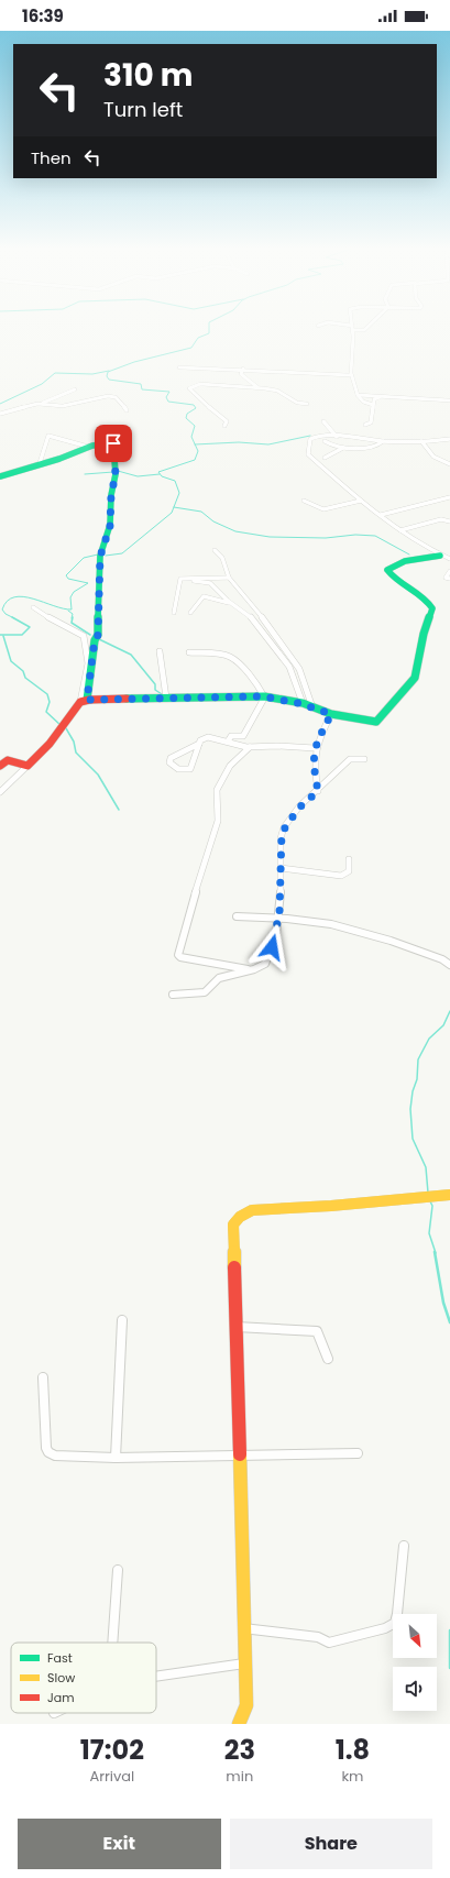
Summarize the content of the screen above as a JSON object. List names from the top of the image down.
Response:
{
  "legend": ["Fast", "Slow", "Jam"],
  "north": "bottom right",
  "page": {
    "status": "16:39",
    "turn": ["310 m", "Turn left"],
    "then": "Then",
    "eta": [
      "17:02",
      "Arrival",
      "23",
      "min",
      "1.8",
      "km"
    ],
    "buttons": ["Exit", "Share"]
  }
}
